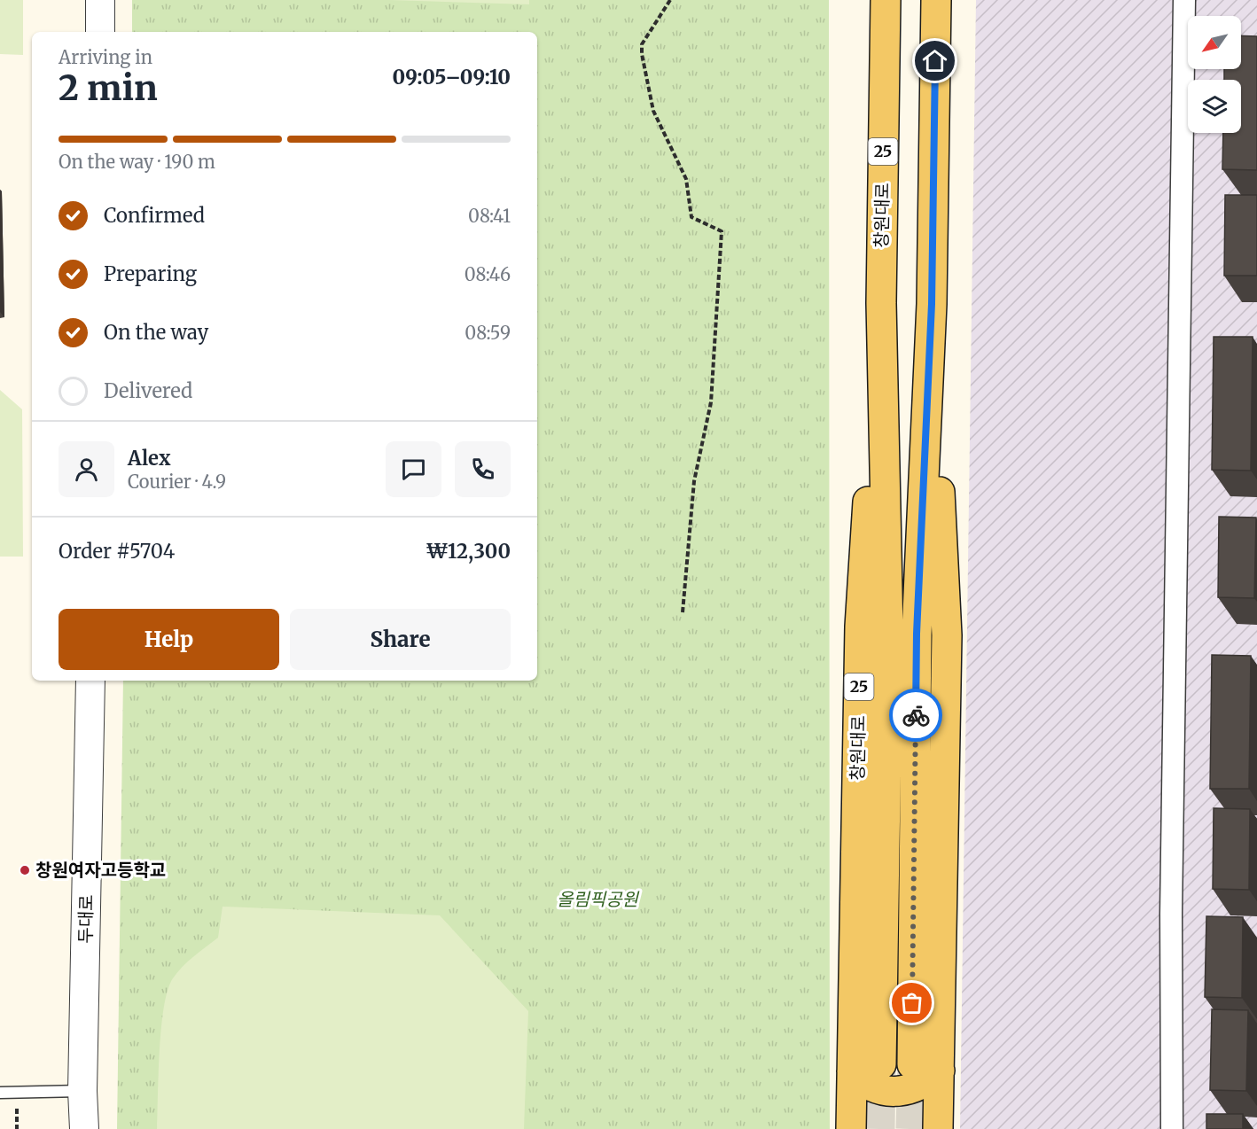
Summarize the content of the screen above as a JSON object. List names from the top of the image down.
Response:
{
  "streets": {
    "main road": ["25", "창원대로"],
    "street": ["두대로"]
  },
  "parks": ["올림픽공원"],
  "places": ["창원여자고등학교"],
  "north": "bottom left",
  "page": {
    "heading": ["2 min", "Arriving in", "09:05–09:10"],
    "panel": [
      "Alex",
      "Courier · 4.9",
      "Order #5704",
      "₩12,300"
    ],
    "bar": "On the way · 190 m",
    "list": [
      ["Confirmed", "08:41"],
      ["Preparing", "08:46"],
      ["On the way", "08:59"],
      "Delivered"
    ],
    "buttons": ["Help", "Share"]
  }
}
